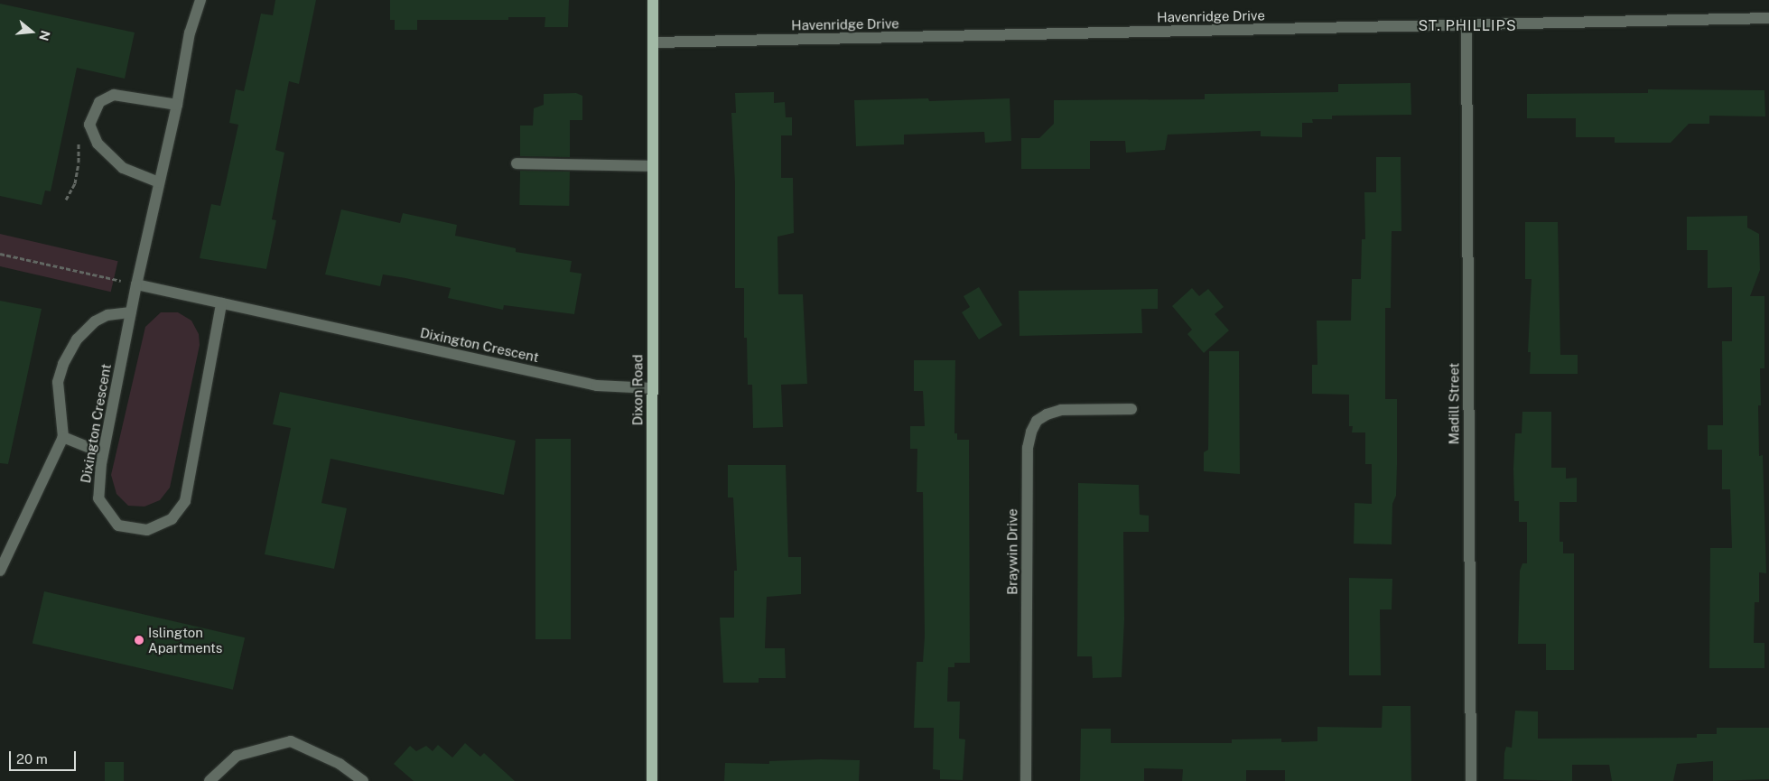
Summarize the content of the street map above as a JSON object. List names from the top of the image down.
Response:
{
  "streets": {
    "main road": ["Dixon Road"],
    "street": [
      "Havenridge Drive",
      "Dixington Crescent",
      "Madill Street",
      "Braywin Drive"
    ]
  },
  "crossings": [
    ["Havenridge Drive", "Dixon Road"],
    ["Havenridge Drive", "Madill Street"],
    ["Dixington Crescent", "Dixon Road"]
  ],
  "districts": ["ST. PHILLIPS"],
  "places": ["Islington Apartments"],
  "scale_bar": "20 m",
  "north": "right"
}
